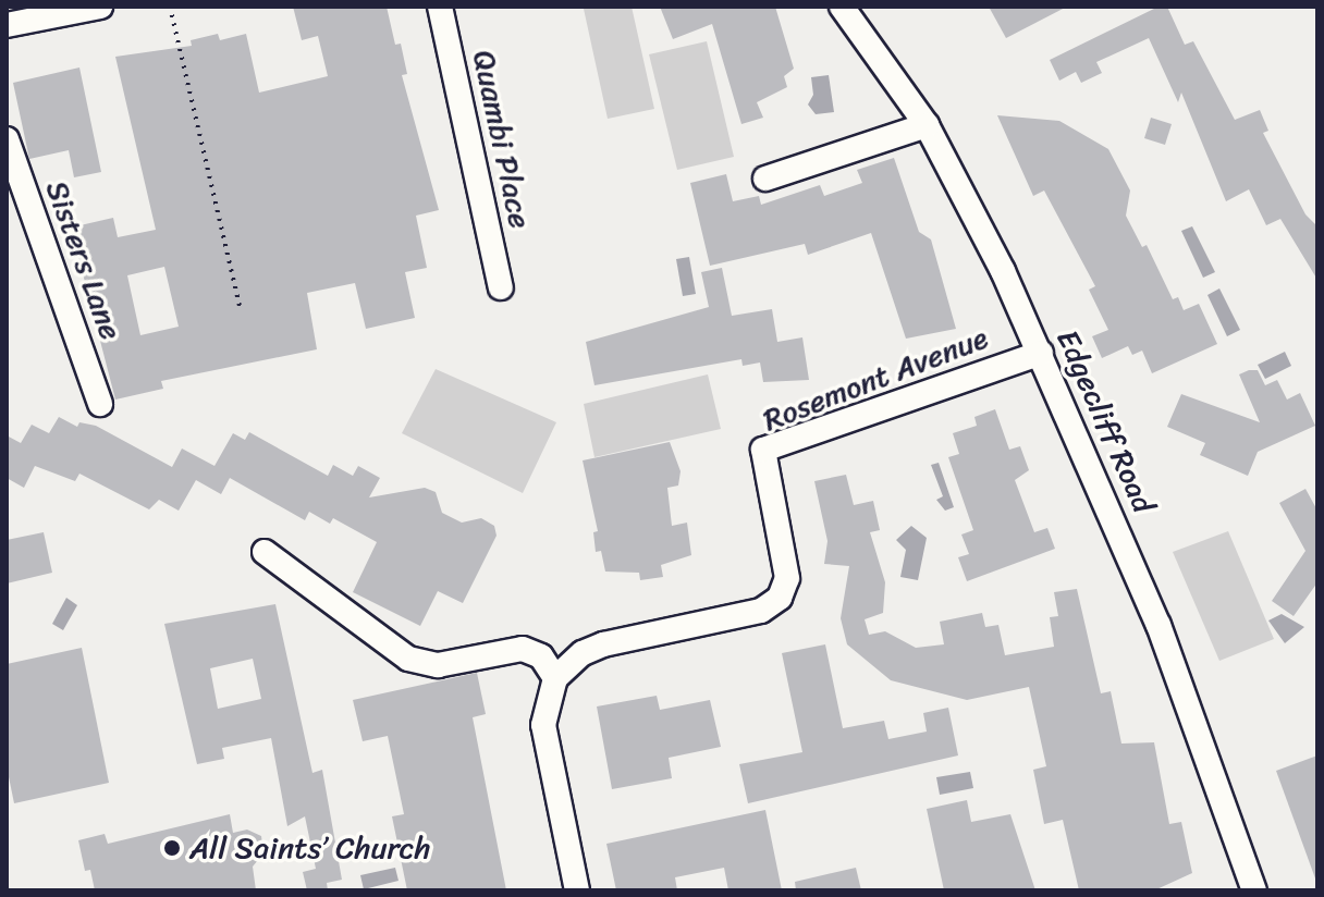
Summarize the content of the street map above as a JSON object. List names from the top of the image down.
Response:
{
  "streets": {
    "street": [
      "Quambi Place",
      "Sisters Lane",
      "Rosemont Avenue",
      "Edgecliff Road"
    ]
  },
  "crossings": [
    ["Rosemont Avenue", "Edgecliff Road"]
  ],
  "places": ["All Saints’ Church"]
}
